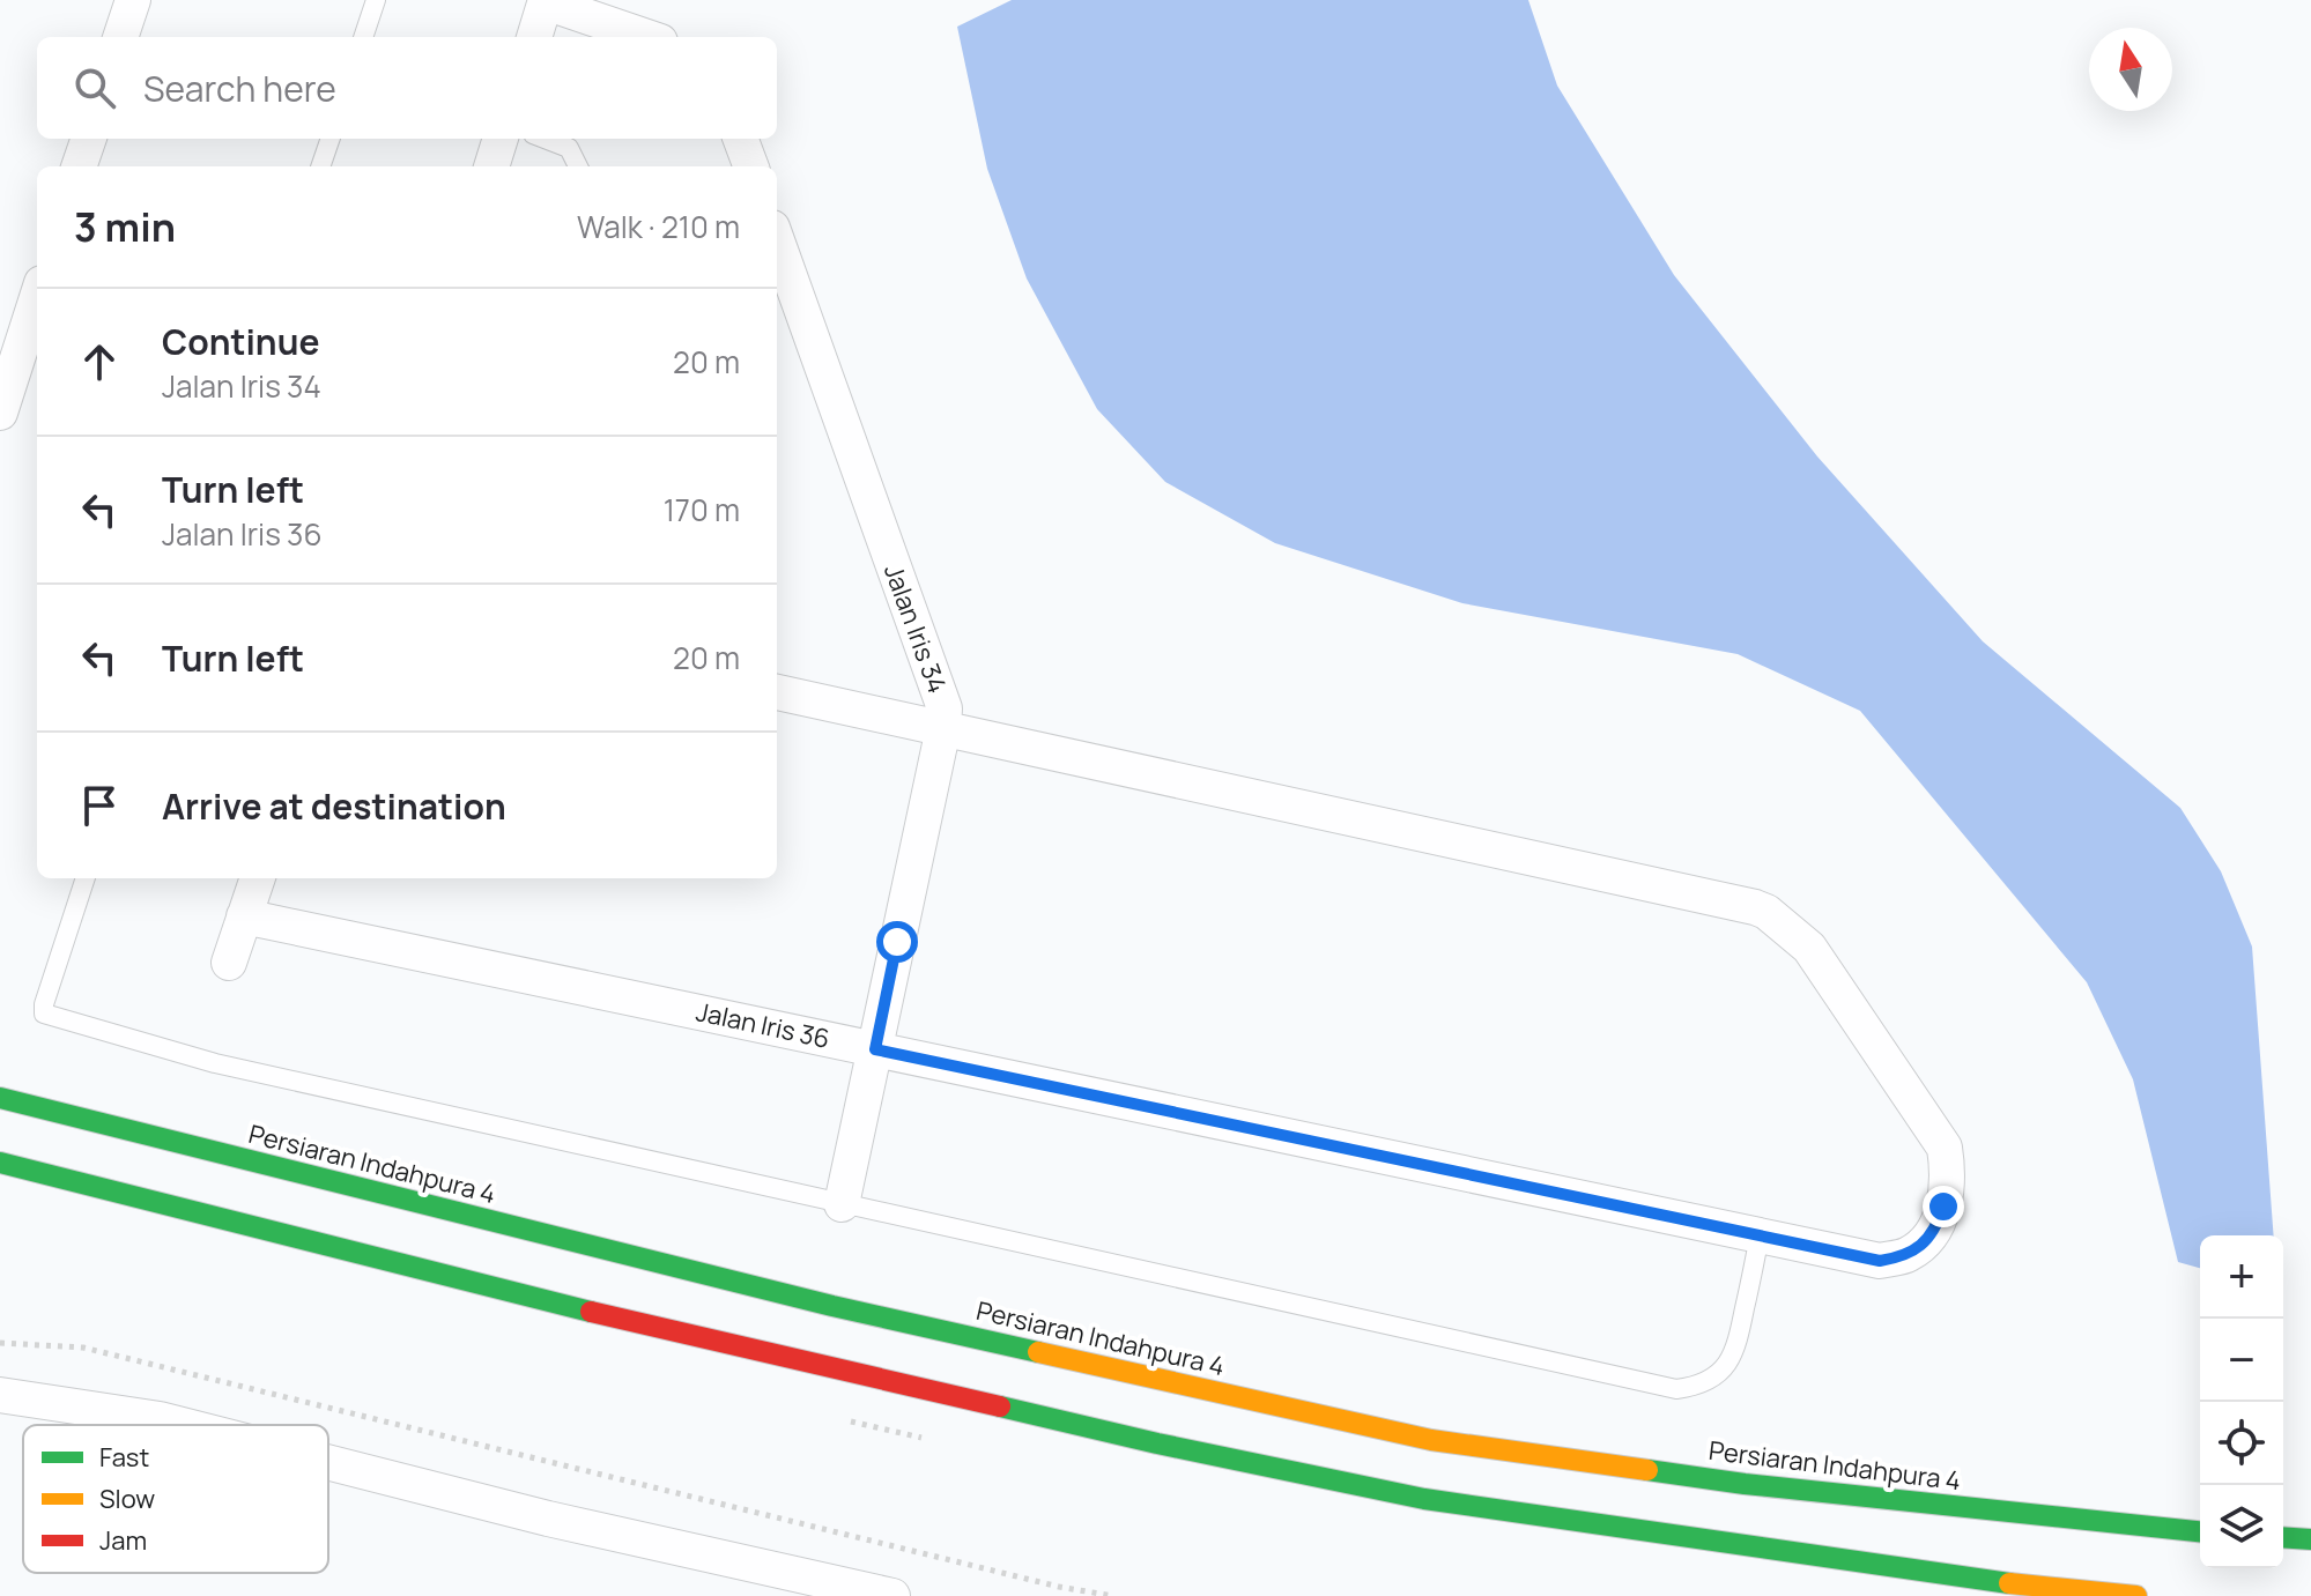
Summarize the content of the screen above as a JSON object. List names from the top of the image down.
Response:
{
  "streets": {
    "street": ["Jalan Iris 34", "Jalan Iris 36", "Persiaran Indahpura 4"]
  },
  "crossings": [
    ["Jalan Iris 34", "Jalan Iris 36"]
  ],
  "legend": ["Fast", "Slow", "Jam"],
  "north": "top",
  "page": {
    "search": "Search here",
    "heading": ["3 min", "Walk · 210 m"],
    "list": [
      ["Continue", "Jalan Iris 34", "20 m"],
      ["Turn left", "Jalan Iris 36", "170 m"],
      ["Turn left", "20 m"],
      "Arrive at destination"
    ],
    "map_buttons": ["+", "−"]
  }
}
